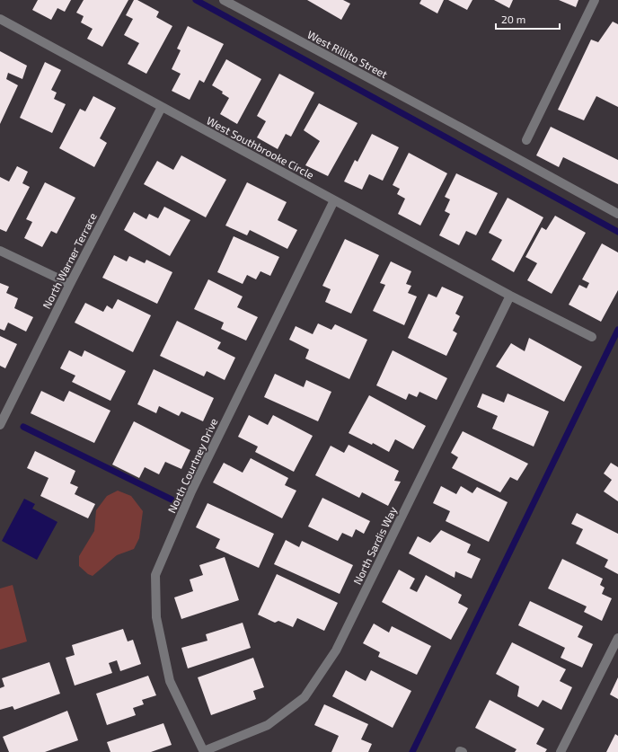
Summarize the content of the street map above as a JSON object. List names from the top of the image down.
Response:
{
  "streets": {
    "street": [
      "West Rillito Street",
      "West Southbrooke Circle",
      "North Warner Terrace",
      "North Courtney Drive",
      "North Sardis Way"
    ]
  },
  "crossings": [
    ["West Southbrooke Circle", "North Warner Terrace"],
    ["West Southbrooke Circle", "North Courtney Drive"],
    ["West Southbrooke Circle", "North Sardis Way"],
    ["North Courtney Drive", "North Sardis Way"]
  ],
  "scale_bar": "20 m"
}
